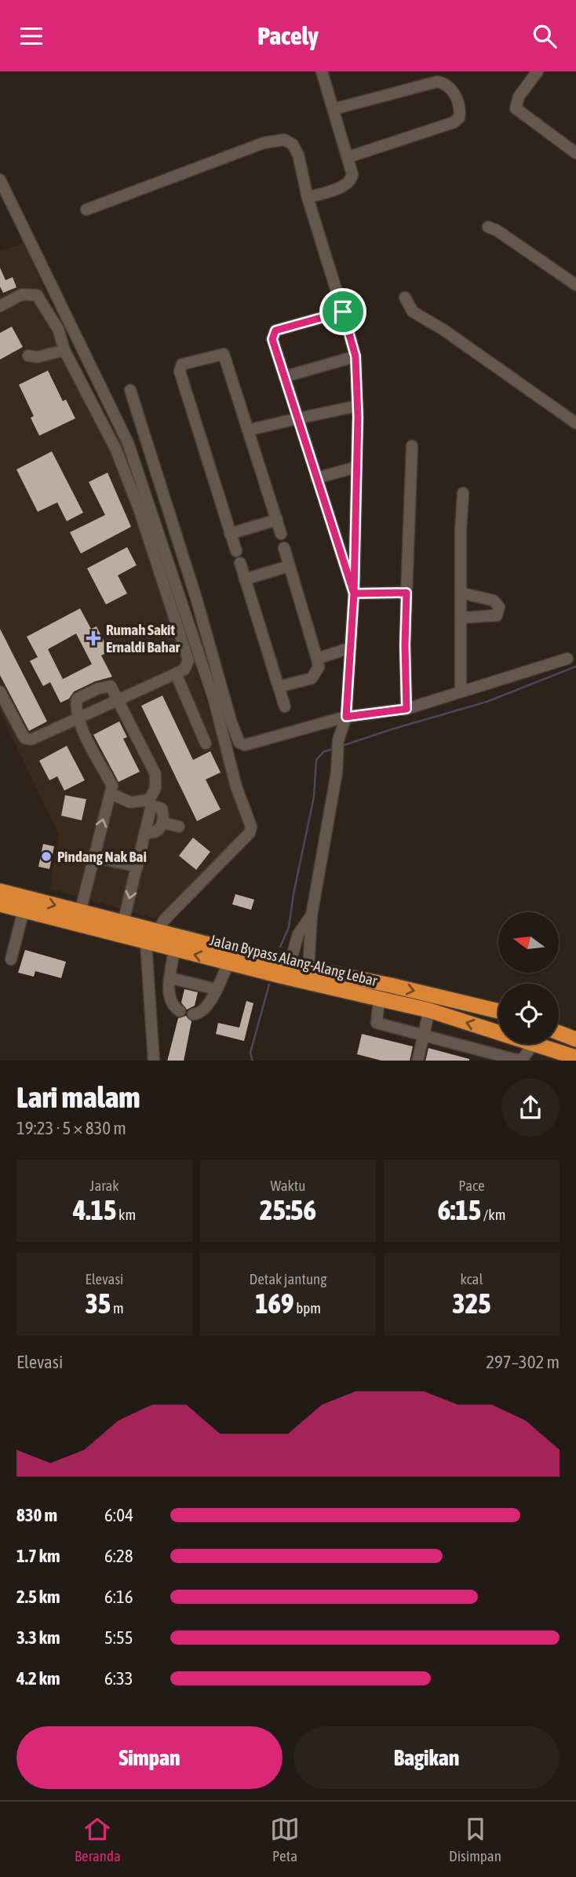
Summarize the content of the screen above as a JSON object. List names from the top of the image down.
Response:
{
  "streets": {
    "highway": ["Jalan Bypass Alang-Alang Lebar"]
  },
  "places": {
    "health": ["Rumah Sakit Ernaldi Bahar"],
    "other": ["Pindang Nak Bai"]
  },
  "north": "left",
  "page": {
    "header": "Pacely",
    "heading": ["Lari malam", "19:23 · 5 × 830 m"],
    "stats": [
      ["Jarak", "4.15 km"],
      ["Waktu", "25:56"],
      ["Pace", "6:15 /km"],
      ["Elevasi", "35 m"],
      ["Detak jantung", "169 bpm"],
      ["kcal", "325"]
    ],
    "chart": ["Elevasi", "297–302 m"],
    "list": [
      {
        "name": "830 m",
        "note": "6:04"
      },
      {
        "name": "1.7 km",
        "note": "6:28"
      },
      {
        "name": "2.5 km",
        "note": "6:16"
      },
      {
        "name": "3.3 km",
        "note": "5:55"
      },
      {
        "name": "4.2 km",
        "note": "6:33"
      }
    ],
    "buttons": ["Simpan", "Bagikan"],
    "tabs": ["Beranda", "Peta", "Disimpan"]
  }
}
